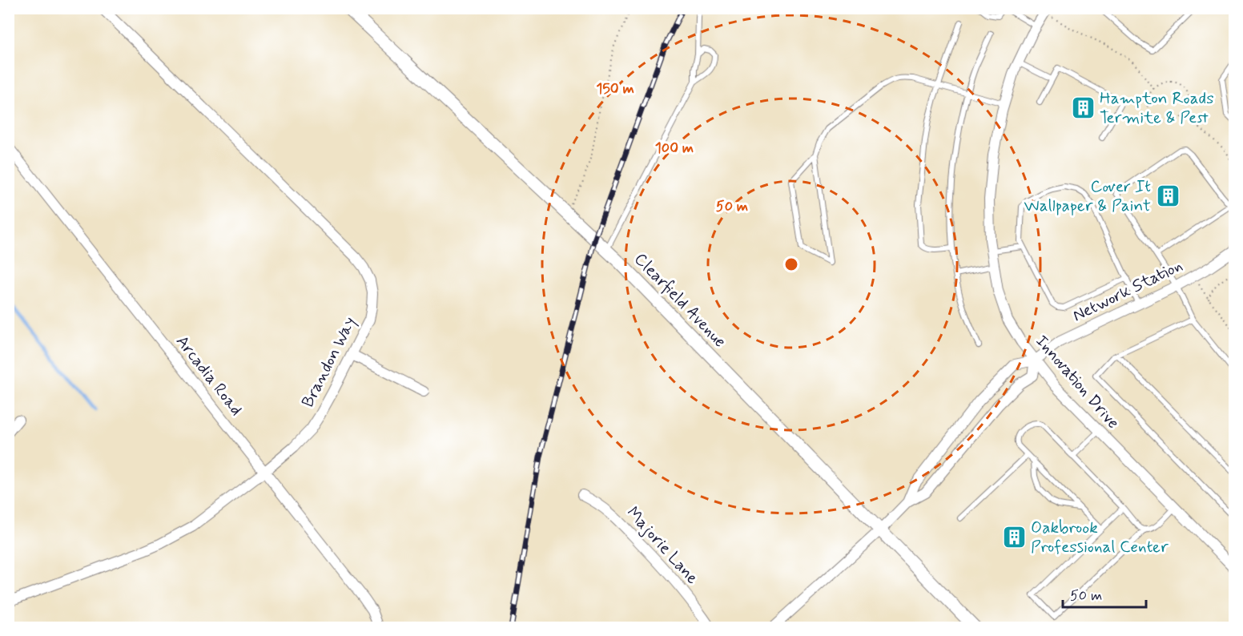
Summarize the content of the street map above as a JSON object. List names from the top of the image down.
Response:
{
  "streets": {
    "street": [
      "Network Station",
      "Clearfield Avenue",
      "Brandon Way",
      "Arcadia Road",
      "Innovation Drive",
      "Majorie Lane"
    ]
  },
  "crossings": [
    ["Network Station", "Clearfield Avenue"],
    ["Network Station", "Innovation Drive"],
    ["Brandon Way", "Arcadia Road"]
  ],
  "places": {
    "building": ["Hampton Roads Termite & Pest", "Cover It Wallpaper & Paint", "Oakbrook Professional Center"]
  },
  "scale_bar": "50 m",
  "rings": ["150 m", "100 m", "50 m"]
}
